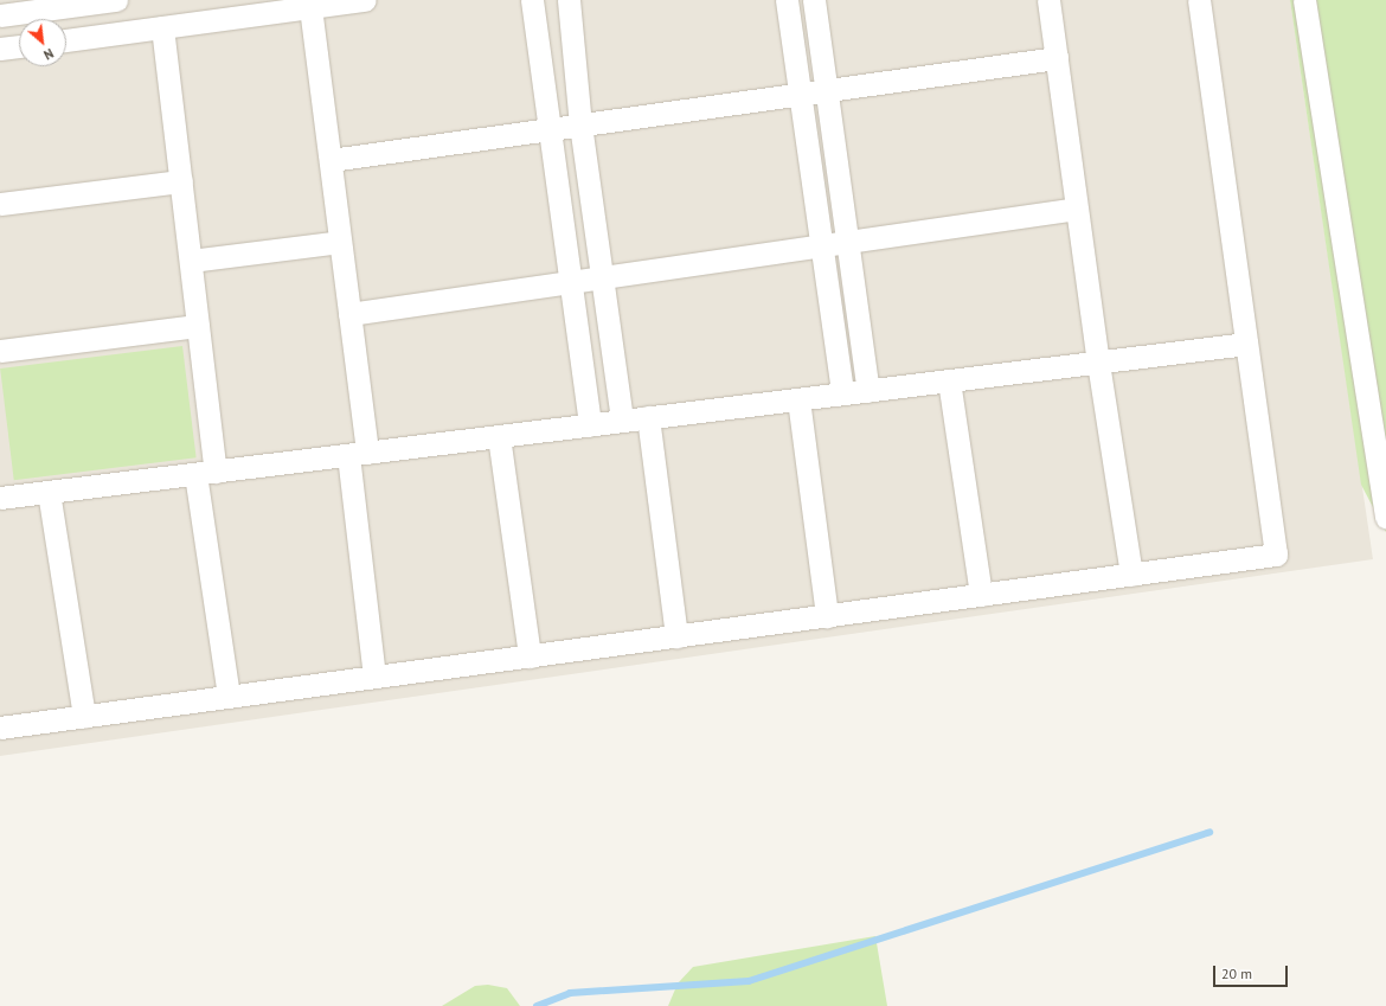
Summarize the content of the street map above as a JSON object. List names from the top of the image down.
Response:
{
  "scale_bar": "20 m",
  "north": "bottom right"
}
